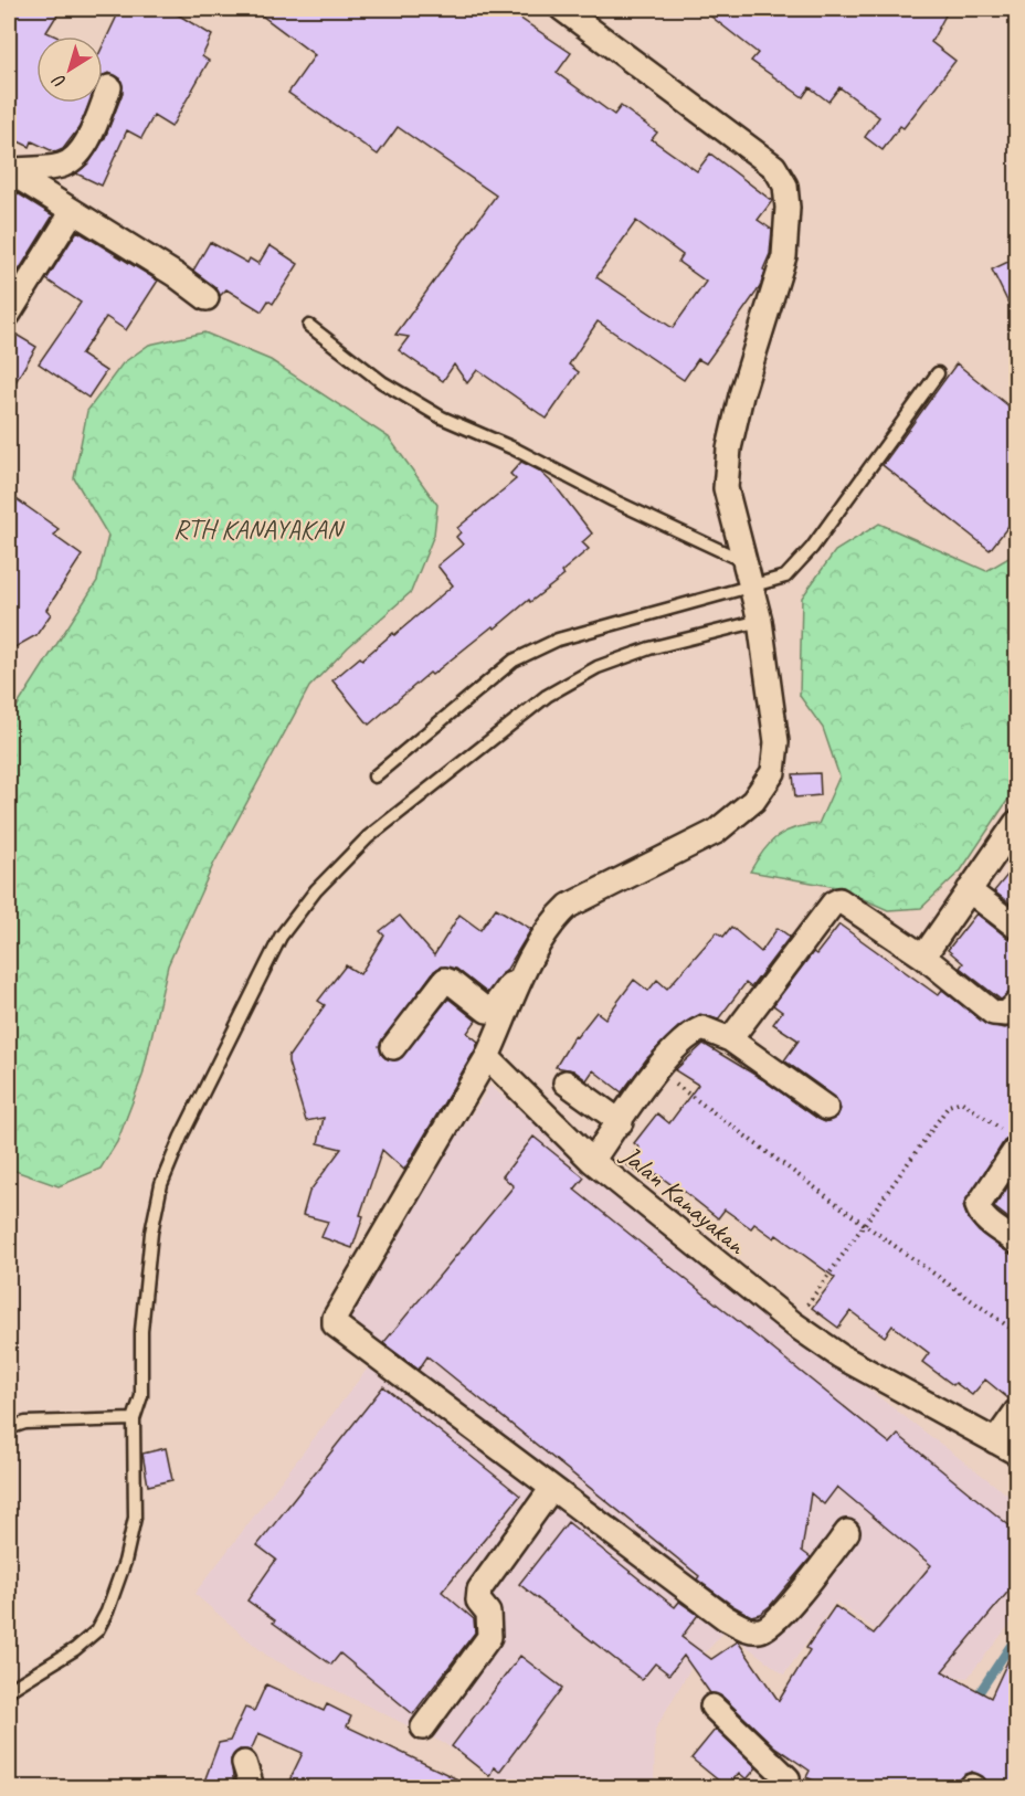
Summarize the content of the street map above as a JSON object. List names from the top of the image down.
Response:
{
  "streets": {
    "street": ["Jalan Kanayakan"]
  },
  "parks": ["RTH KANAYAKAN"],
  "north": "bottom left"
}
